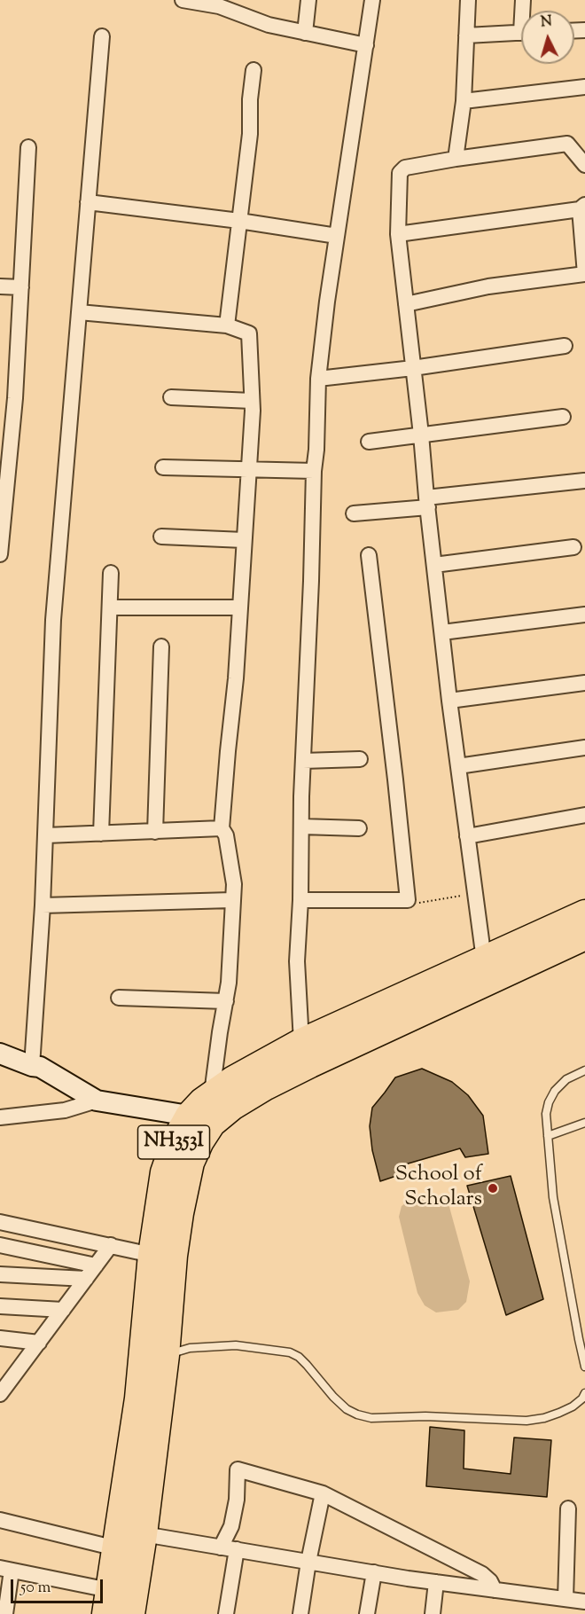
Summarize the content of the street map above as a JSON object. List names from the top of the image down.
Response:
{
  "streets": {
    "highway": ["NH353I"]
  },
  "places": ["School of Scholars"],
  "scale_bar": "50 m",
  "north": "top"
}
